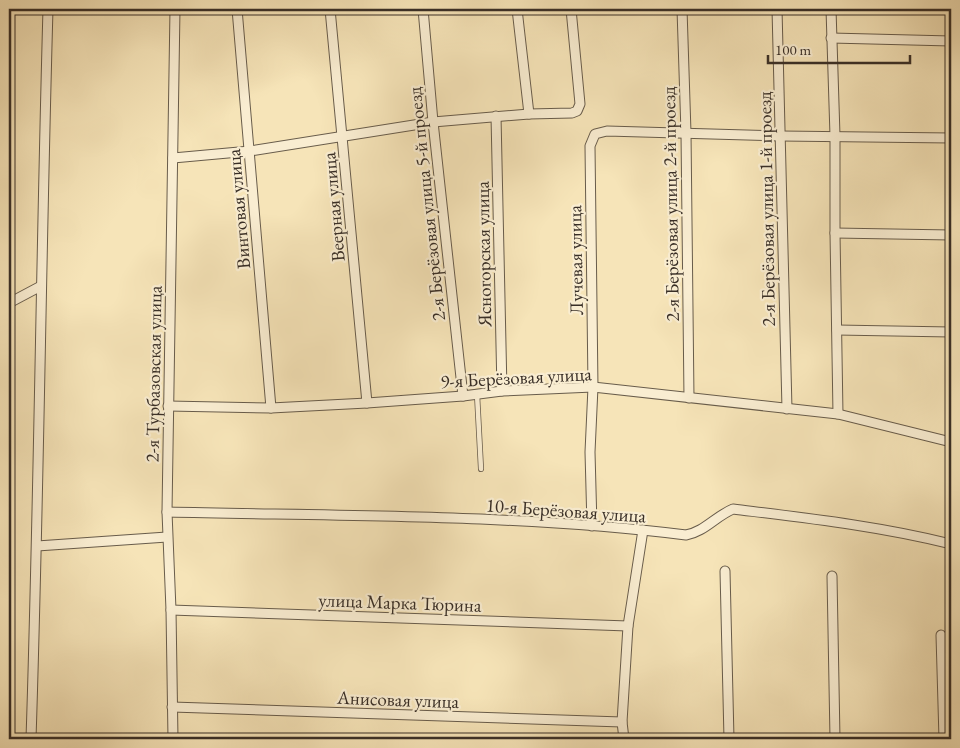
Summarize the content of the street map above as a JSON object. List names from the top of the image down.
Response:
{
  "streets": {
    "street": [
      "2-я Берёзовая улица 5-й проезд",
      "2-я Берёзовая улица 2-й проезд",
      "Веерная улица",
      "Винтовая улица",
      "2-я Берёзовая улица 1-й проезд",
      "Ясногорская улица",
      "Лучевая улица",
      "2-я Турбазовская улица",
      "9-я Берёзовая улица",
      "10-я Берёзовая улица",
      "улица Марка Тюрина",
      "Анисовая улица"
    ]
  },
  "crossings": [
    ["2-я Берёзовая улица 5-й проезд", "9-я Берёзовая улица"],
    ["2-я Берёзовая улица 2-й проезд", "Лучевая улица"],
    ["2-я Берёзовая улица 2-й проезд", "9-я Берёзовая улица"],
    ["Веерная улица", "9-я Берёзовая улица"],
    ["Винтовая улица", "9-я Берёзовая улица"],
    ["2-я Берёзовая улица 1-й проезд", "9-я Берёзовая улица"],
    ["Ясногорская улица", "9-я Берёзовая улица"],
    ["Лучевая улица", "9-я Берёзовая улица"],
    ["Лучевая улица", "10-я Берёзовая улица"],
    ["2-я Турбазовская улица", "9-я Берёзовая улица"],
    ["2-я Турбазовская улица", "10-я Берёзовая улица"],
    ["2-я Турбазовская улица", "улица Марка Тюрина"],
    ["2-я Турбазовская улица", "Анисовая улица"]
  ],
  "scale_bar": "100 m"
}
